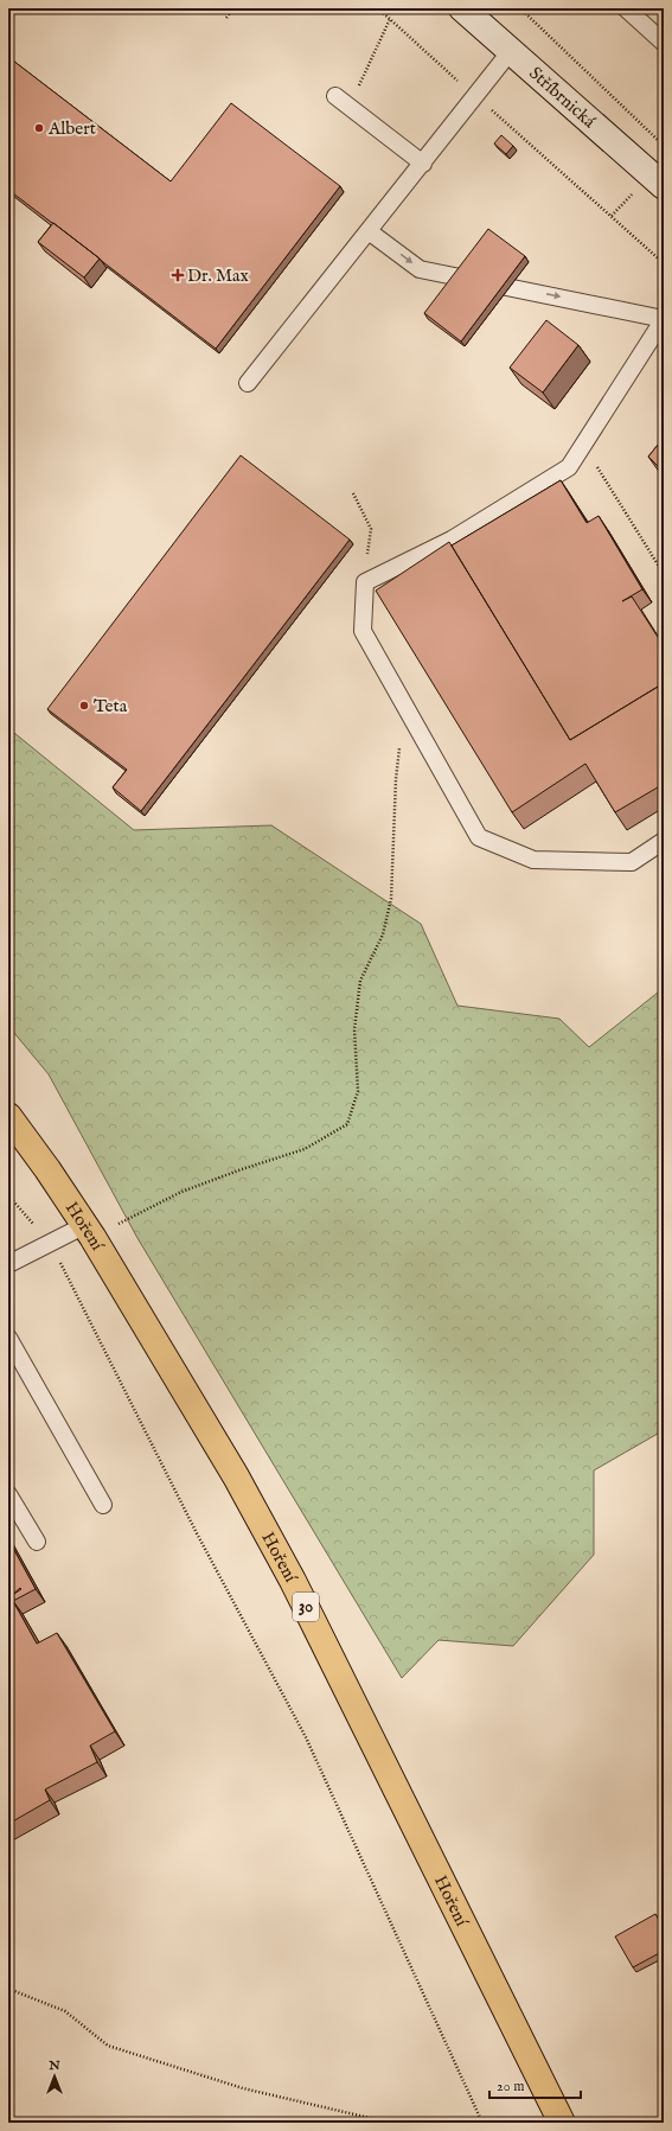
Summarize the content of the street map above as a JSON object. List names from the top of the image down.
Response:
{
  "streets": {
    "main road": ["Hoření", "30"],
    "street": ["Stříbrnická"]
  },
  "places": {
    "other": ["Albert", "Teta"],
    "health": ["Dr. Max"]
  },
  "scale_bar": "20 m",
  "north": "top"
}
